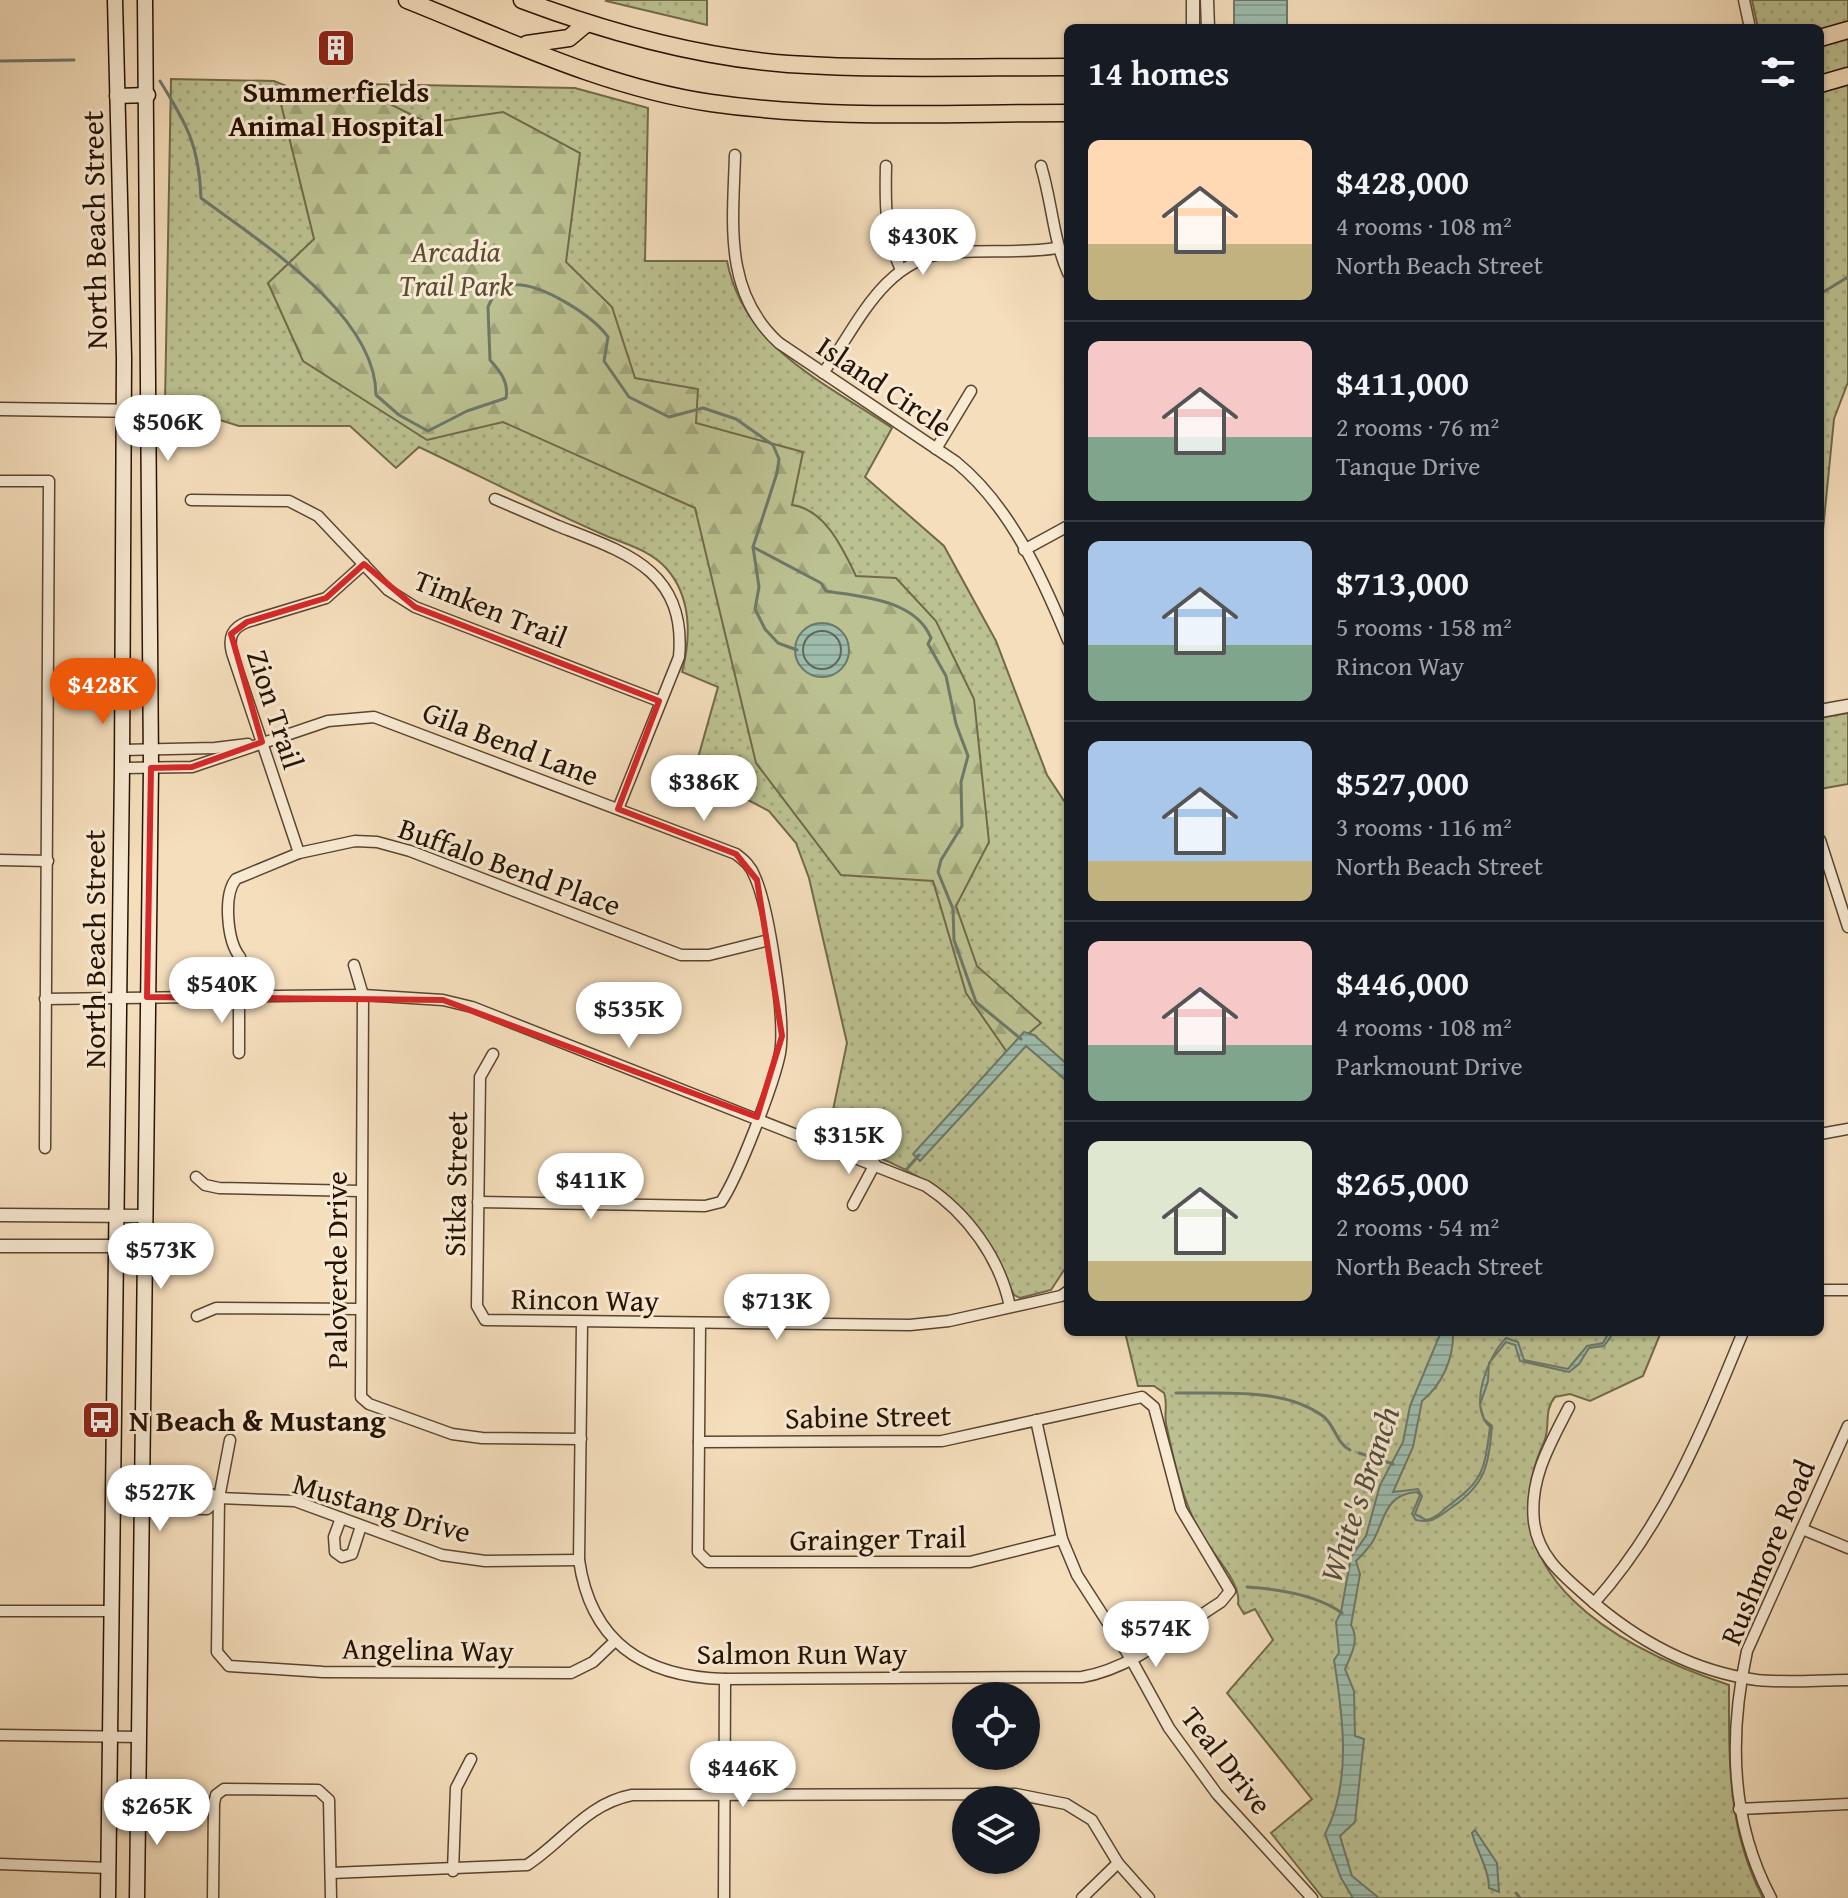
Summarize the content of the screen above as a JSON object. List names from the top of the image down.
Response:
{
  "streets": {
    "main road": ["North Beach Street"],
    "street": [
      "Island Circle",
      "Timken Trail",
      "Zion Trail",
      "Gila Bend Lane",
      "Buffalo Bend Place",
      "Sitka Street",
      "Paloverde Drive",
      "Rincon Way",
      "Sabine Street",
      "Mustang Drive",
      "Grainger Trail",
      "Rushmore Road",
      "Angelina Way",
      "Salmon Run Way",
      "Teal Drive"
    ]
  },
  "crossings": [
    ["North Beach Street", "Gila Bend Lane"],
    ["North Beach Street", "Mustang Drive"],
    ["Timken Trail", "Zion Trail"],
    ["Zion Trail", "Gila Bend Lane"],
    ["Zion Trail", "Buffalo Bend Place"],
    ["Gila Bend Lane", "Buffalo Bend Place"],
    ["Gila Bend Lane", "Sitka Street"],
    ["Sitka Street", "Rincon Way"],
    ["Paloverde Drive", "Salmon Run Way"],
    ["Rincon Way", "Salmon Run Way"],
    ["Sabine Street", "Grainger Trail"],
    ["Sabine Street", "Salmon Run Way"],
    ["Sabine Street", "Teal Drive"],
    ["Mustang Drive", "Angelina Way"],
    ["Mustang Drive", "Salmon Run Way"],
    ["Grainger Trail", "Teal Drive"],
    ["Angelina Way", "Salmon Run Way"],
    ["Salmon Run Way", "Teal Drive"]
  ],
  "water": ["White's Branch"],
  "parks": ["Arcadia Trail Park"],
  "places": {
    "building": ["Summerfields Animal Hospital"],
    "bus stop": ["N Beach & Mustang"]
  },
  "page": {
    "heading": "14 homes",
    "list": [
      {
        "name": "$428,000",
        "note": "4 rooms · 108 m² · North Beach Street"
      },
      {
        "name": "$411,000",
        "note": "2 rooms · 76 m² · Tanque Drive"
      },
      {
        "name": "$713,000",
        "note": "5 rooms · 158 m² · Rincon Way"
      },
      {
        "name": "$527,000",
        "note": "3 rooms · 116 m² · North Beach Street"
      },
      {
        "name": "$446,000",
        "note": "4 rooms · 108 m² · Parkmount Drive"
      },
      {
        "name": "$265,000",
        "note": "2 rooms · 54 m² · North Beach Street"
      }
    ],
    "price": [
      "$430K",
      "$506K",
      "$428K",
      "$386K",
      "$540K",
      "$535K",
      "$315K",
      "$411K",
      "$573K",
      "$713K",
      "$527K",
      "$574K",
      "$446K",
      "$265K"
    ]
  }
}
